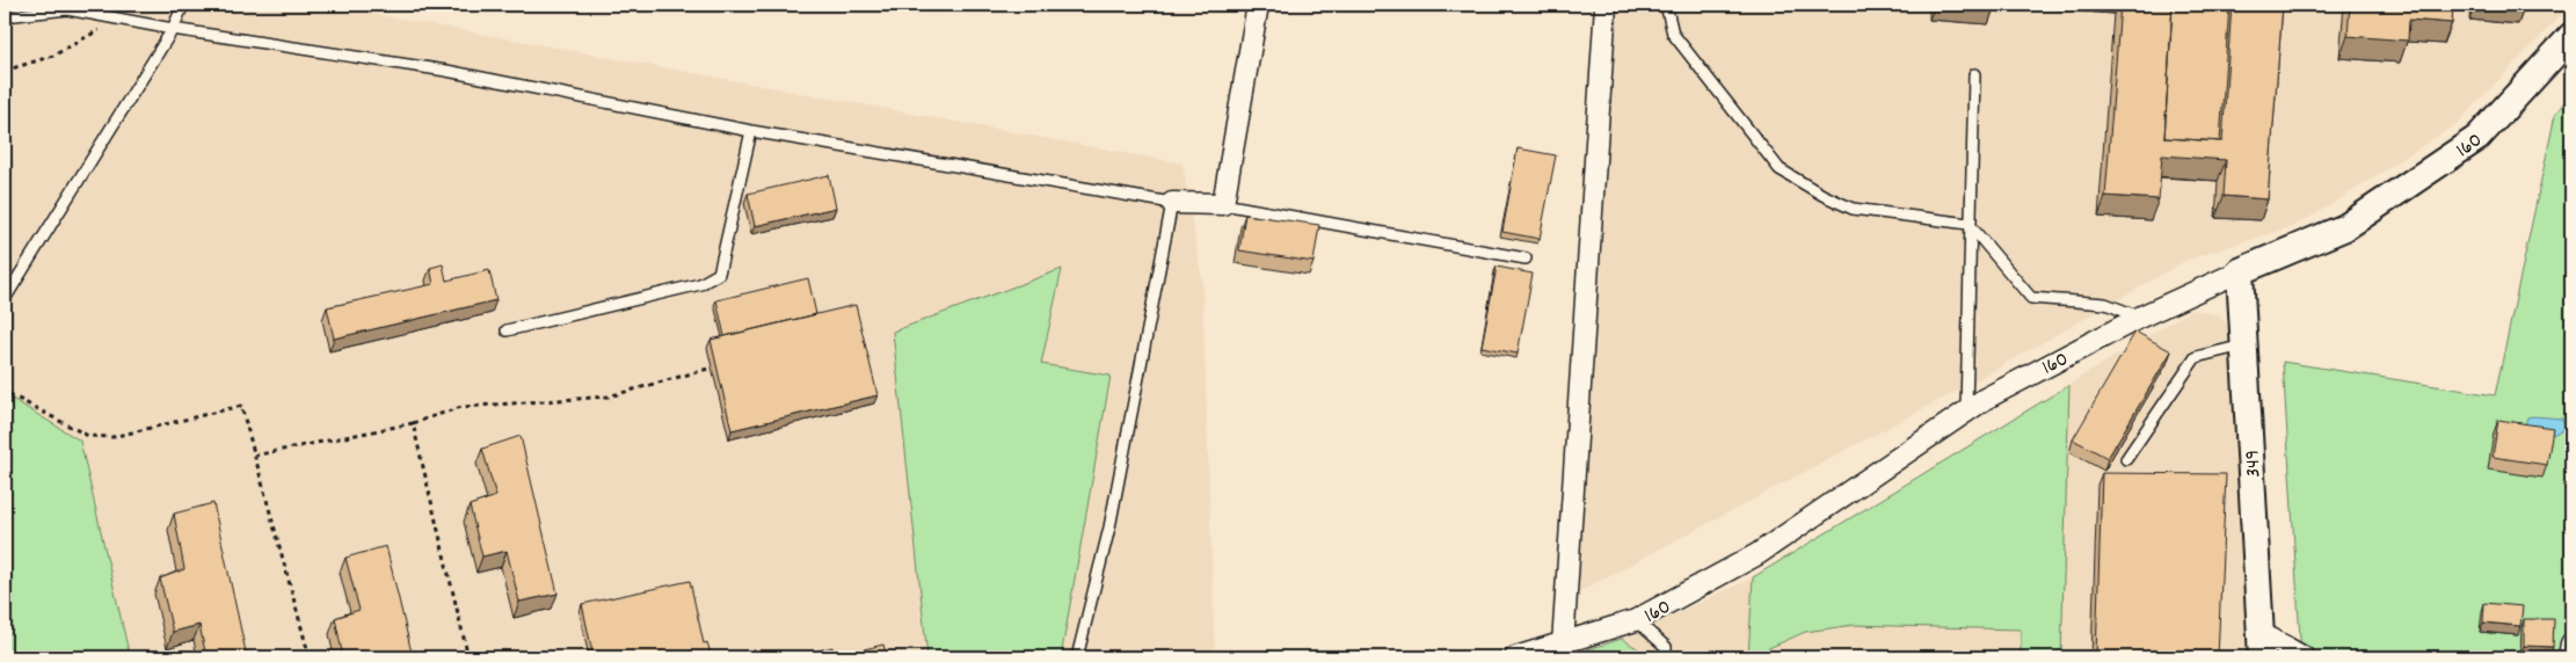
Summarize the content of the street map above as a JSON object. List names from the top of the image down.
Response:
{
  "streets": {
    "street": ["160", "349"]
  },
  "crossings": [
    ["160", "349"]
  ]
}
